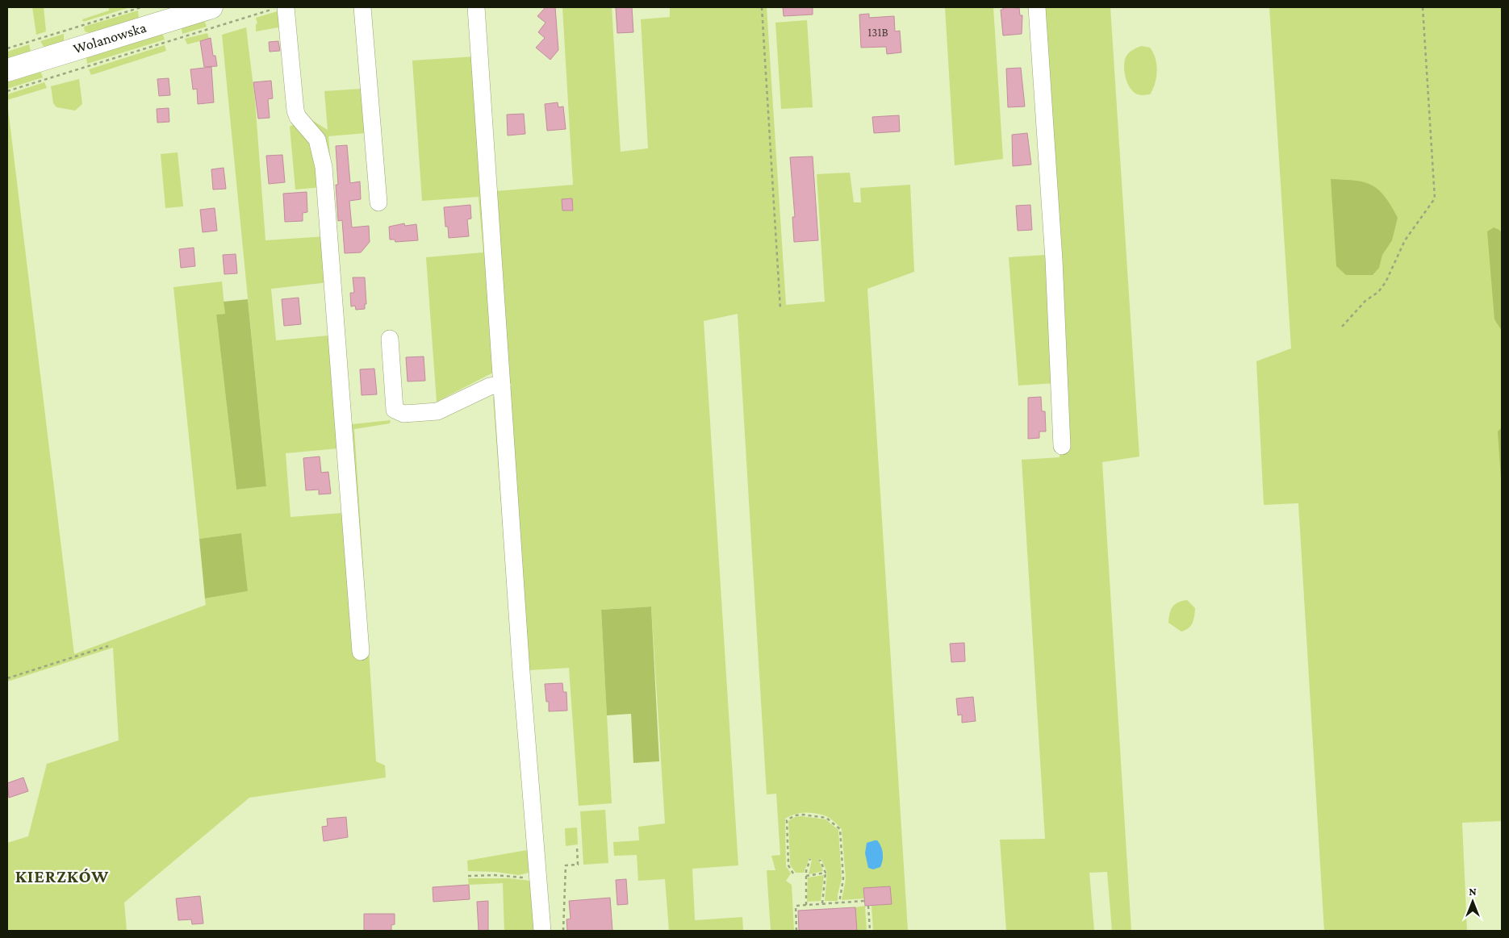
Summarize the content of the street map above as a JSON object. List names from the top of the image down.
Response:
{
  "streets": {
    "main road": ["Wolanowska"]
  },
  "districts": ["KIERZKÓW"],
  "house_numbers": ["131B"],
  "north": "top"
}
